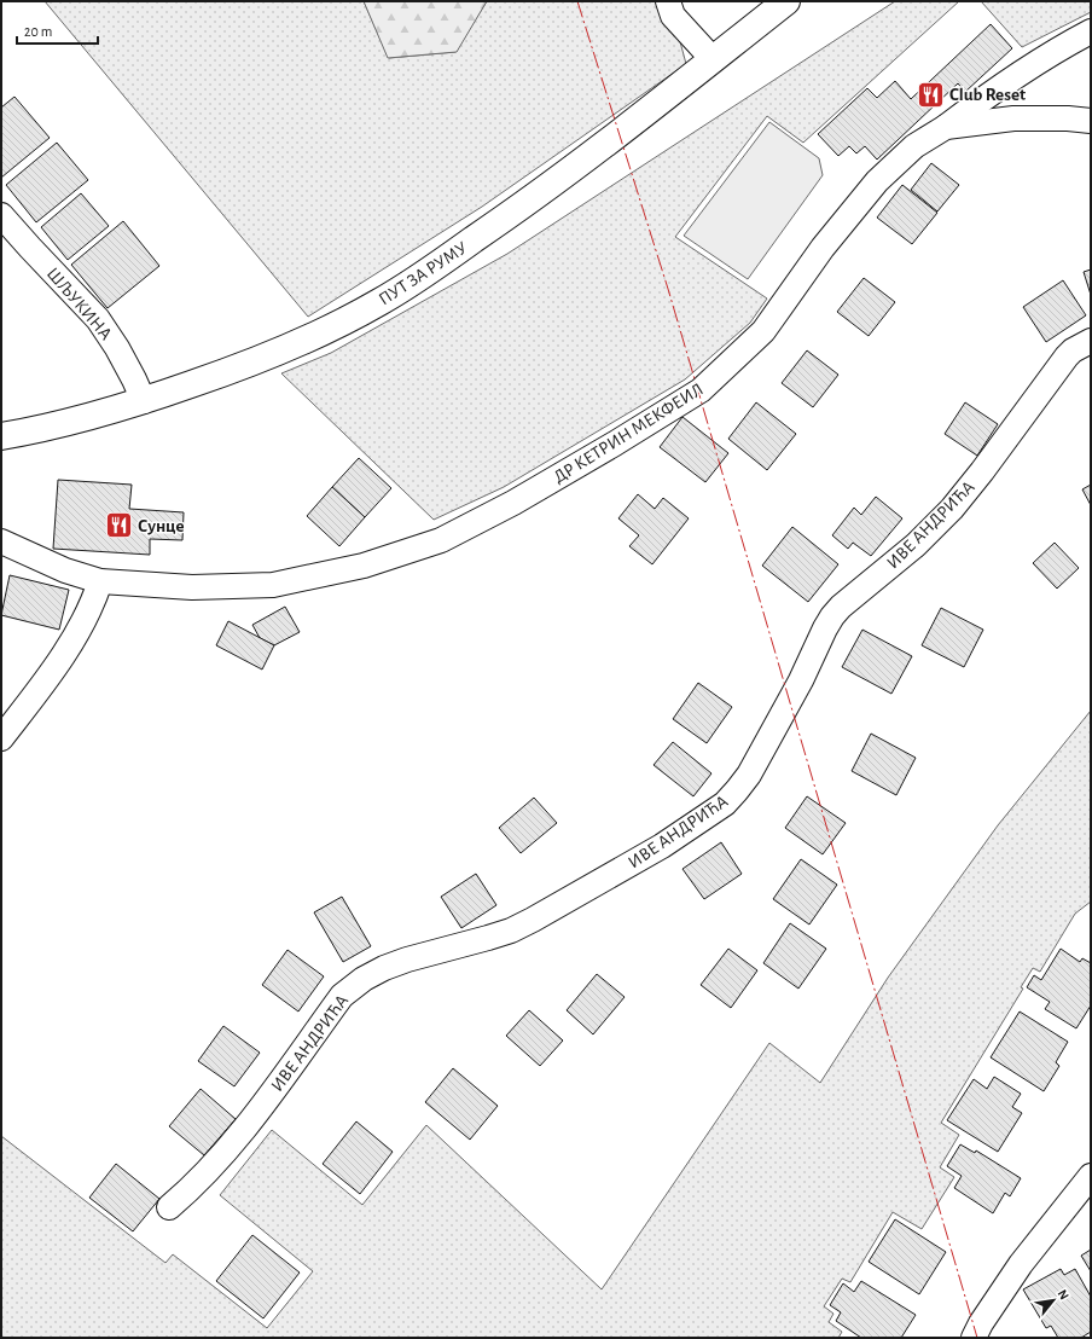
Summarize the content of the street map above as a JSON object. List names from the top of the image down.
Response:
{
  "streets": {
    "main road": ["ПУТ ЗА РУМУ"],
    "street": ["ШЉУКИНА", "ДР КЕТРИН МЕКФЕИЛ", "ИВЕ АНДРИЋА"]
  },
  "crossings": [
    ["ПУТ ЗА РУМУ", "ШЉУКИНА"]
  ],
  "places": {
    "restaurant": ["Club Reset", "Сунце"]
  },
  "scale_bar": "20 m",
  "north": "top right"
}
